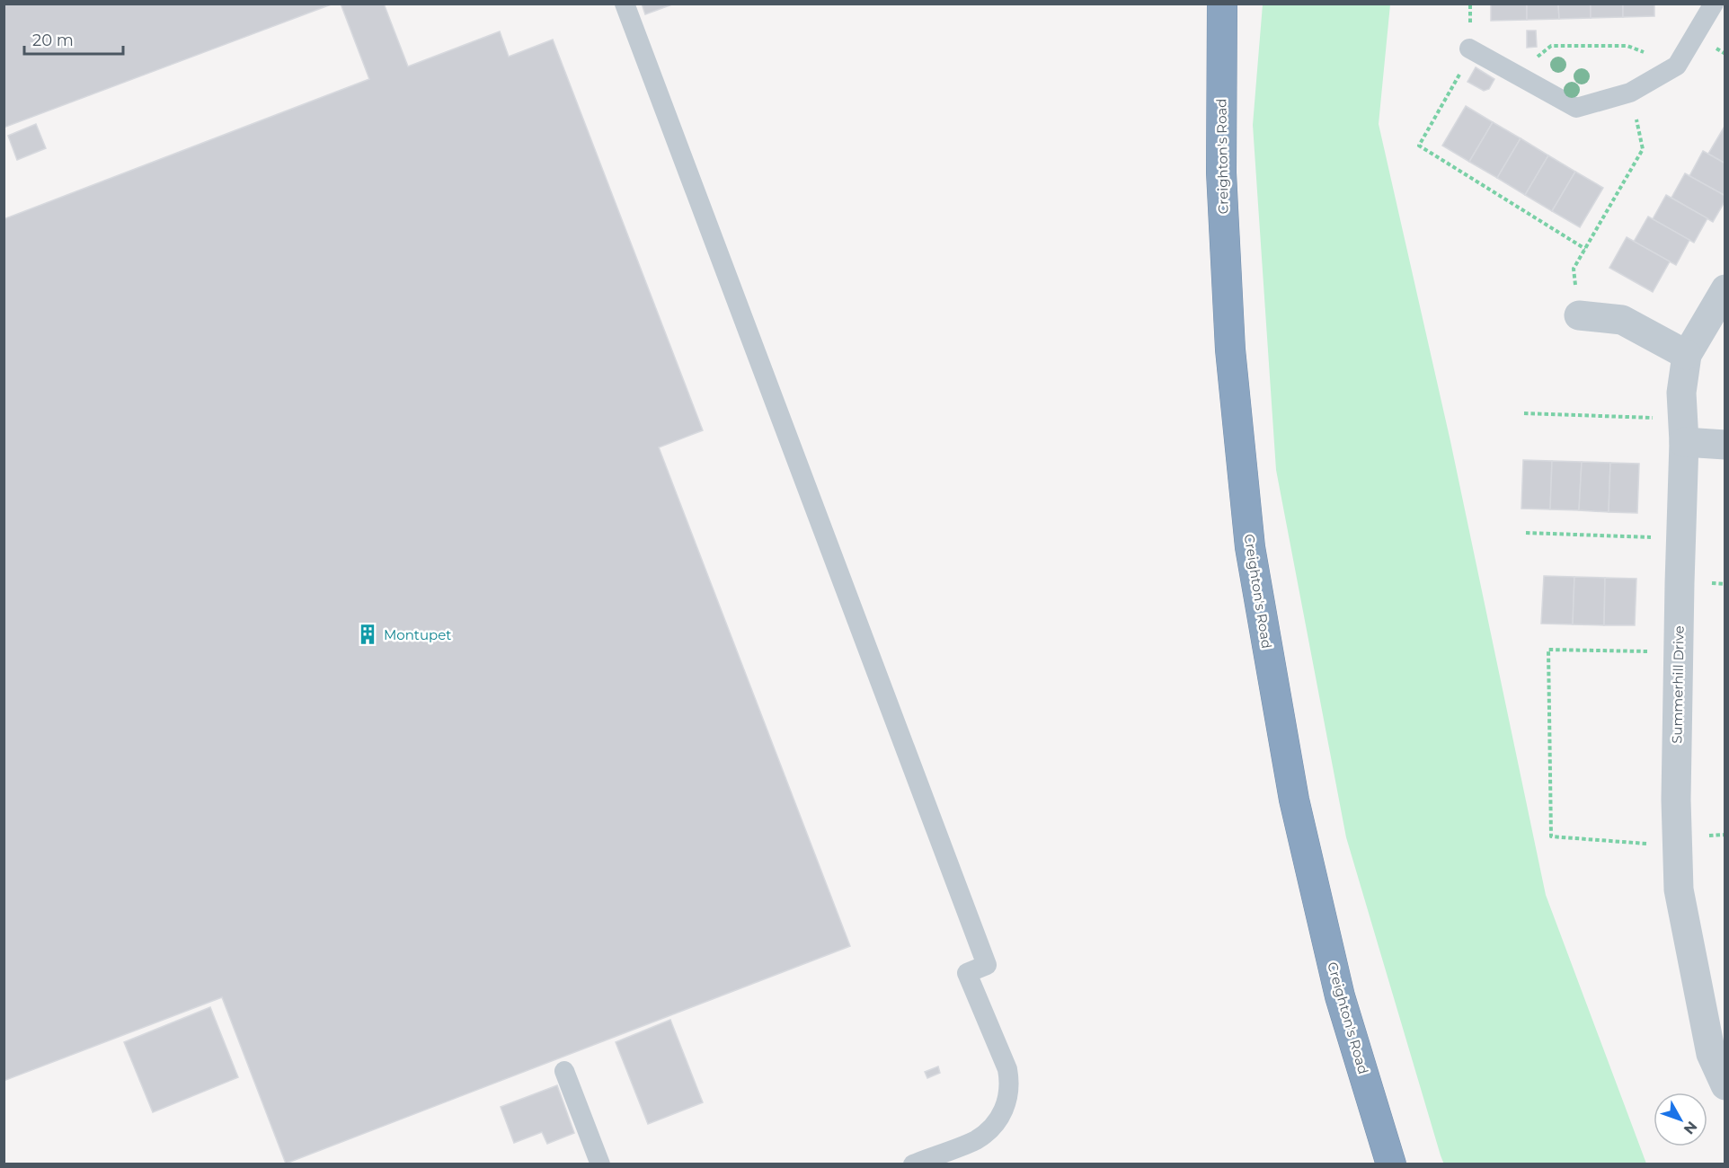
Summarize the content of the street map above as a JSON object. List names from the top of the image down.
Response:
{
  "streets": {
    "highway": ["Creighton's Road"],
    "street": ["Summerhill Drive"]
  },
  "places": {
    "building": ["Montupet"]
  },
  "scale_bar": "20 m",
  "north": "bottom right"
}
